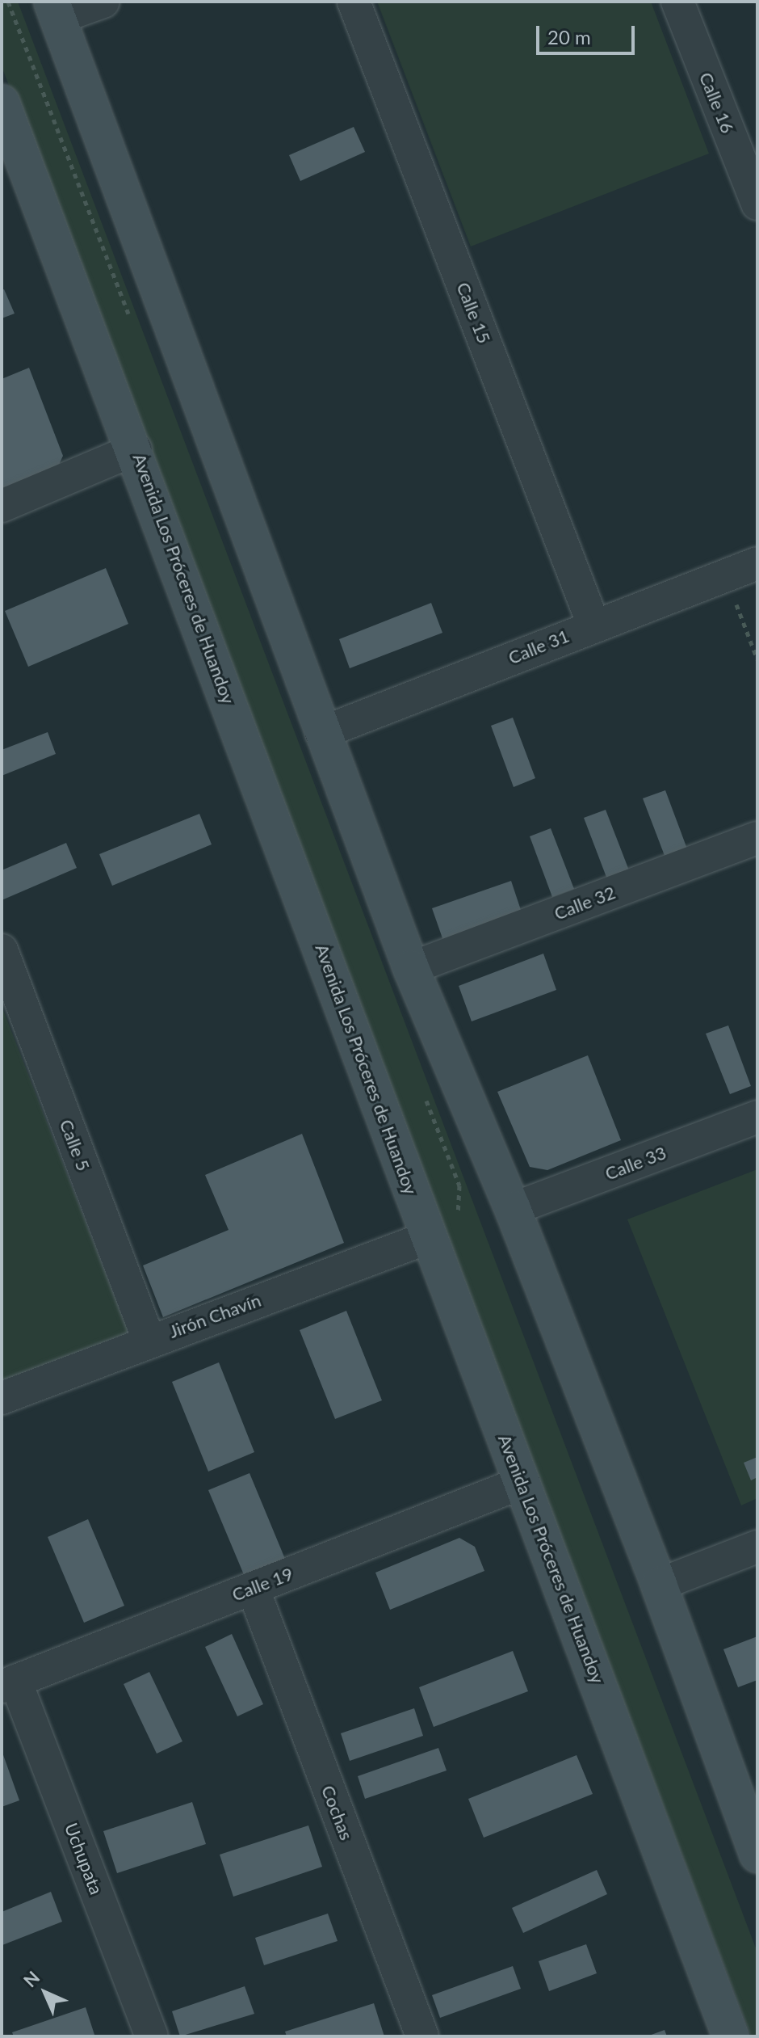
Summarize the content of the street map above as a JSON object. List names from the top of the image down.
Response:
{
  "streets": {
    "main road": ["Avenida Los Próceres de Huandoy"],
    "street": [
      "Calle 16",
      "Calle 15",
      "Calle 31",
      "Calle 32",
      "Calle 5",
      "Calle 33",
      "Jirón Chavín",
      "Calle 19",
      "Cochas",
      "Uchupata"
    ]
  },
  "crossings": [
    ["Calle 15", "Calle 31"],
    ["Avenida Los Próceres de Huandoy", "Jirón Chavín"],
    ["Avenida Los Próceres de Huandoy", "Calle 19"],
    ["Calle 5", "Jirón Chavín"],
    ["Calle 19", "Cochas"],
    ["Calle 19", "Uchupata"]
  ],
  "scale_bar": "20 m",
  "north": "top left"
}
